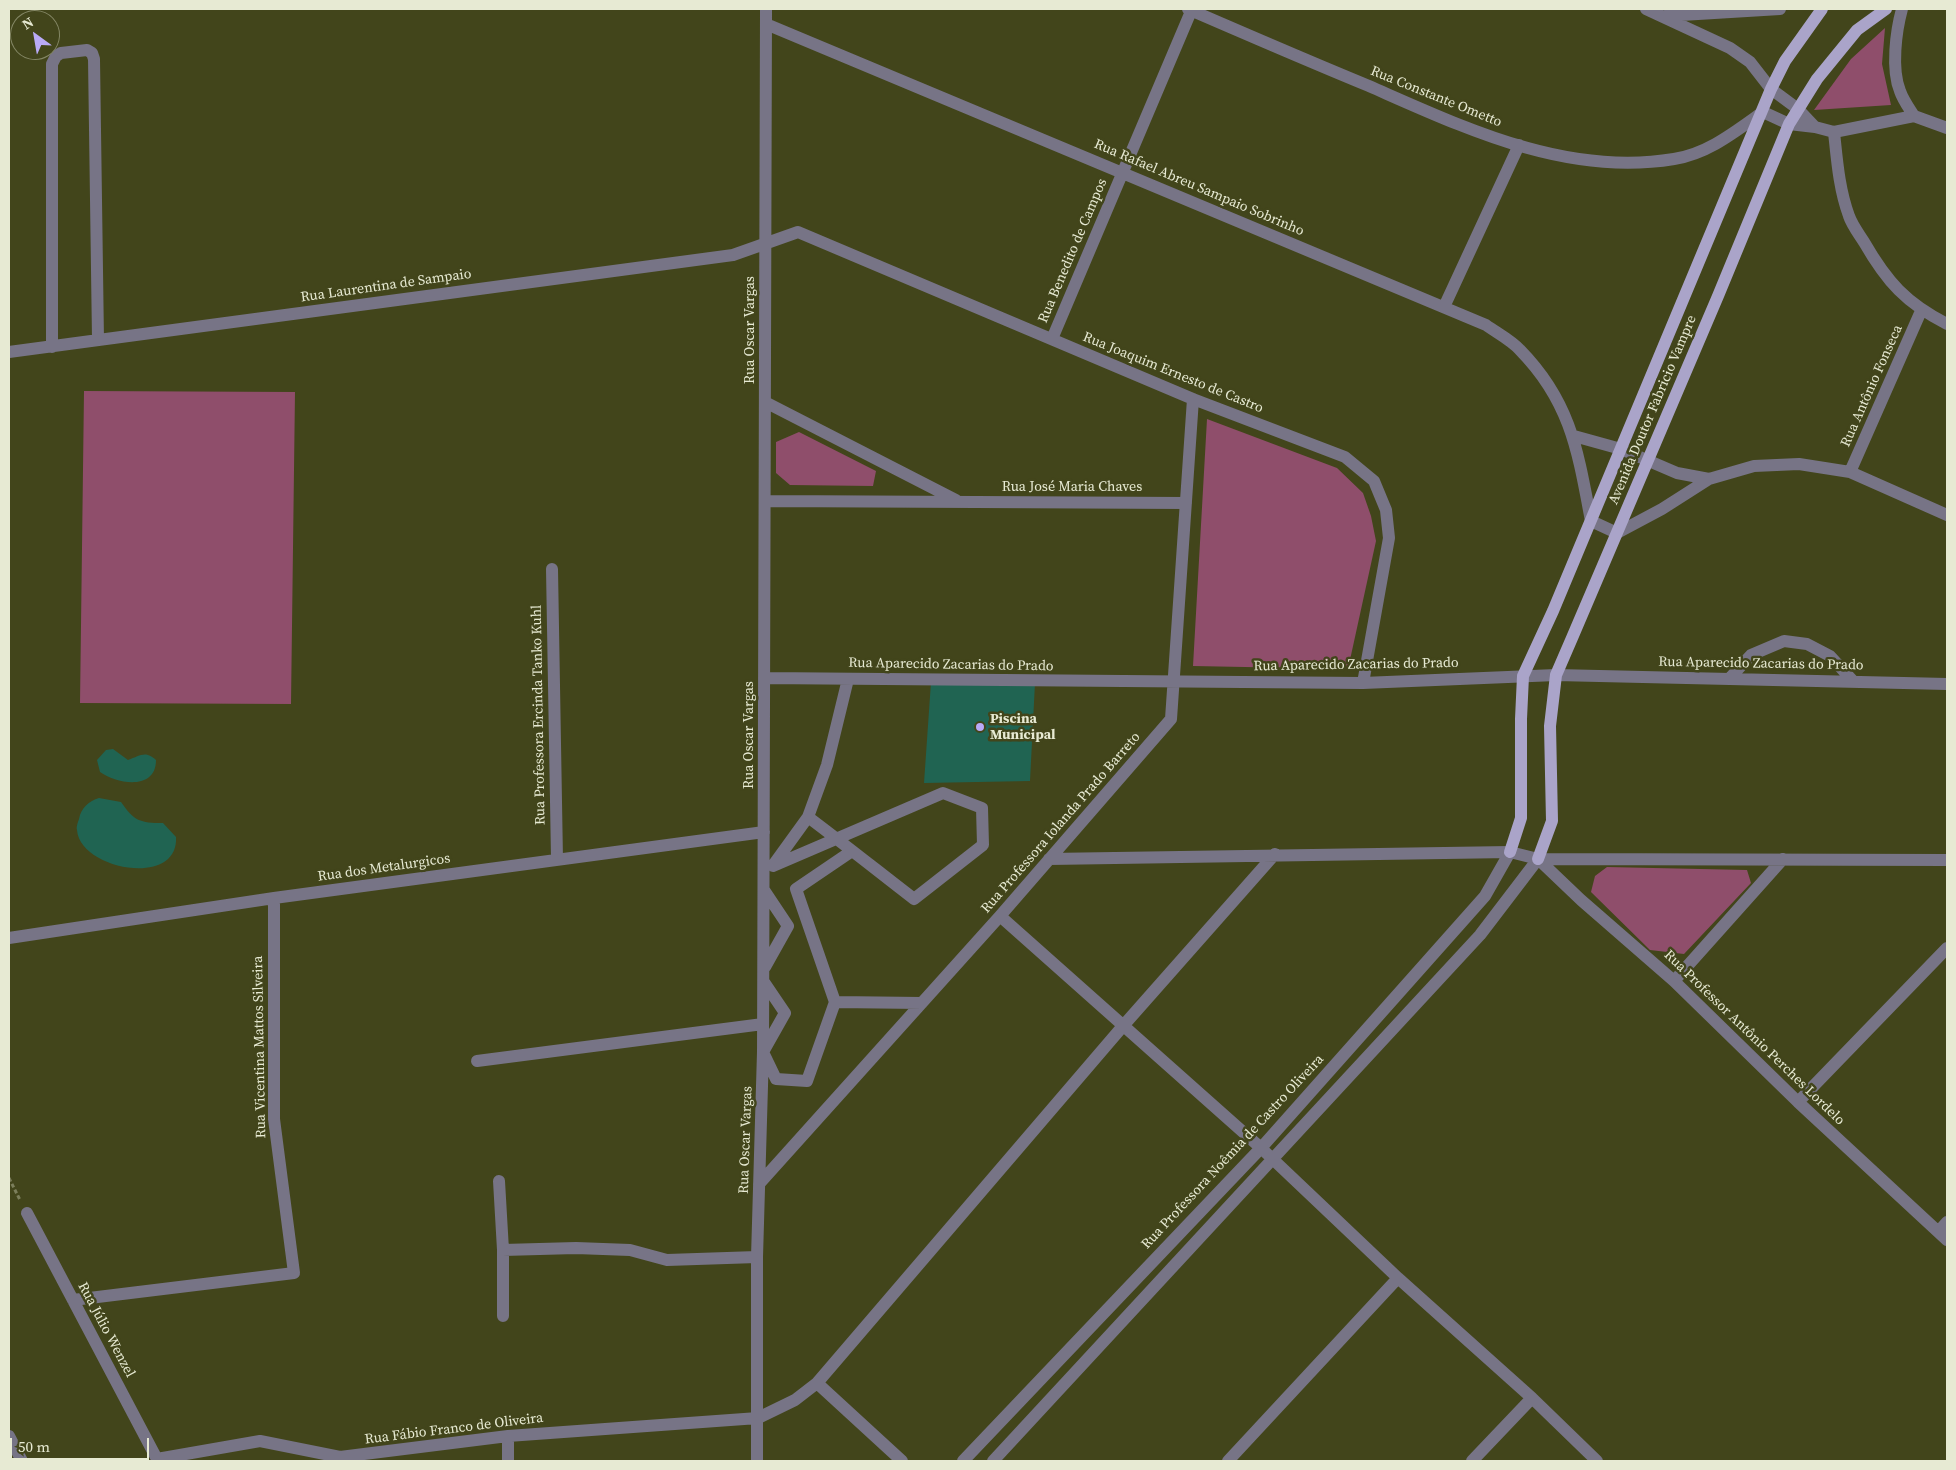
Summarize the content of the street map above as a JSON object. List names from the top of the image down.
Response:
{
  "streets": {
    "main road": ["Avenida Doutor Fabricio Vampre"],
    "street": [
      "Rua Constante Ometto",
      "Rua Rafael Abreu Sampaio Sobrinho",
      "Rua Benedito de Campos",
      "Rua Laurentina de Sampaio",
      "Rua Oscar Vargas",
      "Rua Joaquim Ernesto de Castro",
      "Rua Antônio Fonseca",
      "Rua José Maria Chaves",
      "Rua Aparecido Zacarias do Prado",
      "Rua Professora Ercinda Tanko Kuhl",
      "Rua Professora Iolanda Prado Barreto",
      "Rua dos Metalurgicos",
      "Rua Professor Antônio Perches Lordelo",
      "Rua Vicentina Mattos Silveira",
      "Rua Professora Noêmia de Castro Oliveira",
      "Rua Júlio Wenzel",
      "Rua Fábio Franco de Oliveira"
    ]
  },
  "crossings": [
    ["Rua Constante Ometto", "Rua Benedito de Campos"],
    ["Rua Constante Ometto", "Avenida Doutor Fabricio Vampre"],
    ["Rua Rafael Abreu Sampaio Sobrinho", "Rua Benedito de Campos"],
    ["Rua Rafael Abreu Sampaio Sobrinho", "Rua Oscar Vargas"],
    ["Rua Rafael Abreu Sampaio Sobrinho", "Avenida Doutor Fabricio Vampre"],
    ["Rua Benedito de Campos", "Rua Joaquim Ernesto de Castro"],
    ["Rua Laurentina de Sampaio", "Rua Oscar Vargas"],
    ["Rua Laurentina de Sampaio", "Rua Joaquim Ernesto de Castro"],
    ["Rua Oscar Vargas", "Rua Joaquim Ernesto de Castro"],
    ["Rua Oscar Vargas", "Rua José Maria Chaves"],
    ["Rua Oscar Vargas", "Rua Aparecido Zacarias do Prado"],
    ["Rua Oscar Vargas", "Rua Professora Iolanda Prado Barreto"],
    ["Rua Oscar Vargas", "Rua dos Metalurgicos"],
    ["Rua Oscar Vargas", "Rua Fábio Franco de Oliveira"],
    ["Rua Joaquim Ernesto de Castro", "Rua Aparecido Zacarias do Prado"],
    ["Rua Joaquim Ernesto de Castro", "Rua Professora Iolanda Prado Barreto"],
    ["Avenida Doutor Fabricio Vampre", "Rua Aparecido Zacarias do Prado"],
    ["Avenida Doutor Fabricio Vampre", "Rua Professor Antônio Perches Lordelo"],
    ["Avenida Doutor Fabricio Vampre", "Rua Professora Noêmia de Castro Oliveira"],
    ["Rua José Maria Chaves", "Rua Professora Iolanda Prado Barreto"],
    ["Rua Aparecido Zacarias do Prado", "Rua Professora Iolanda Prado Barreto"],
    ["Rua Professora Ercinda Tanko Kuhl", "Rua dos Metalurgicos"],
    ["Rua dos Metalurgicos", "Rua Vicentina Mattos Silveira"],
    ["Rua Vicentina Mattos Silveira", "Rua Júlio Wenzel"],
    ["Rua Júlio Wenzel", "Rua Fábio Franco de Oliveira"]
  ],
  "places": ["Piscina Municipal"],
  "scale_bar": "50 m",
  "north": "top left"
}
